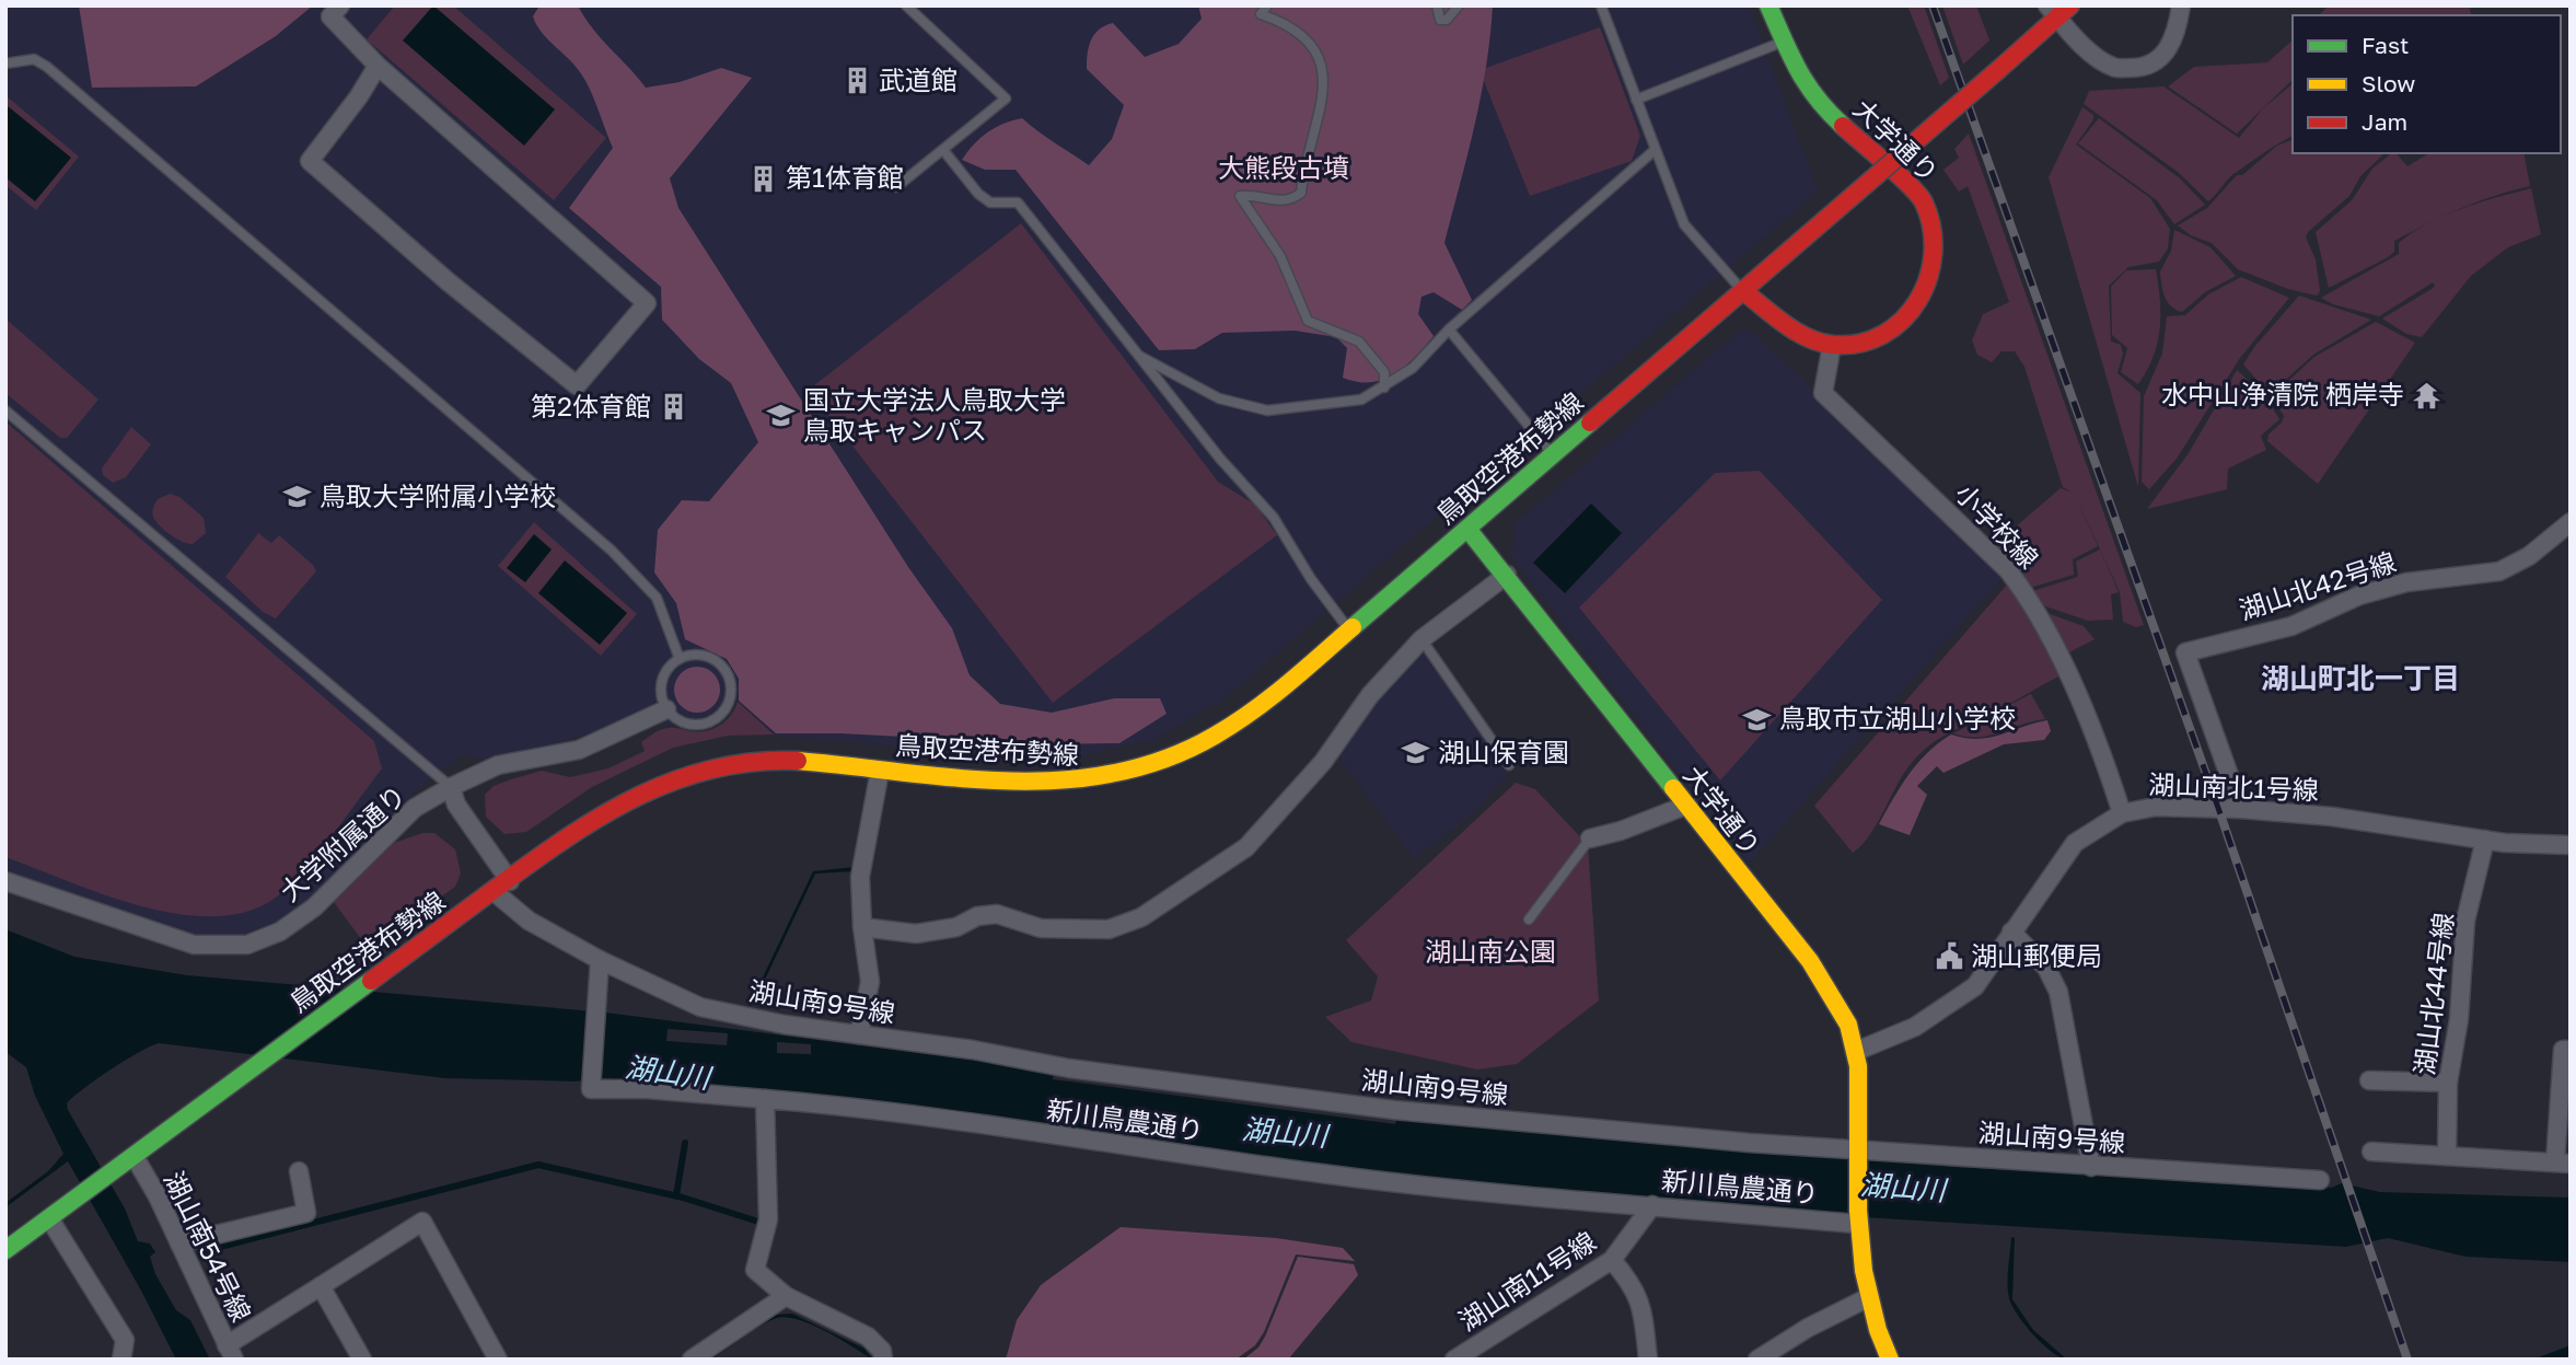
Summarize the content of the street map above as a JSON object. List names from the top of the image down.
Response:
{
  "streets": {
    "main road": ["大学通り", "鳥取空港布勢線"],
    "street": [
      "小学校線",
      "湖山北42号線",
      "湖山南北1号線",
      "大学附属通り",
      "湖山北44号線",
      "湖山南9号線",
      "新川鳥農通り",
      "湖山南54号線",
      "湖山南11号線"
    ]
  },
  "crossings": [
    ["大学通り", "鳥取空港布勢線"],
    ["大学通り", "小学校線"],
    ["大学通り", "湖山南北1号線"],
    ["大学通り", "湖山南9号線"],
    ["大学通り", "新川鳥農通り"],
    ["鳥取空港布勢線", "湖山南9号線"],
    ["鳥取空港布勢線", "湖山南54号線"],
    ["小学校線", "湖山南北1号線"],
    ["湖山北42号線", "湖山南北1号線"],
    ["湖山南北1号線", "湖山北44号線"],
    ["新川鳥農通り", "湖山南11号線"]
  ],
  "districts": ["湖山町北一丁目"],
  "water": ["湖山川"],
  "parks": ["大熊段古墳", "湖山南公園"],
  "places": {
    "building": ["武道館", "第1体育館", "第2体育館"],
    "temple": ["水中山浄清院 栖岸寺"],
    "school or university": [
      "国立大学法人鳥取大学 鳥取キャンパス",
      "鳥取大学附属小学校",
      "鳥取市立湖山小学校",
      "湖山保育園"
    ],
    "public building": ["湖山郵便局"]
  },
  "legend": ["Fast", "Slow", "Jam"]
}
